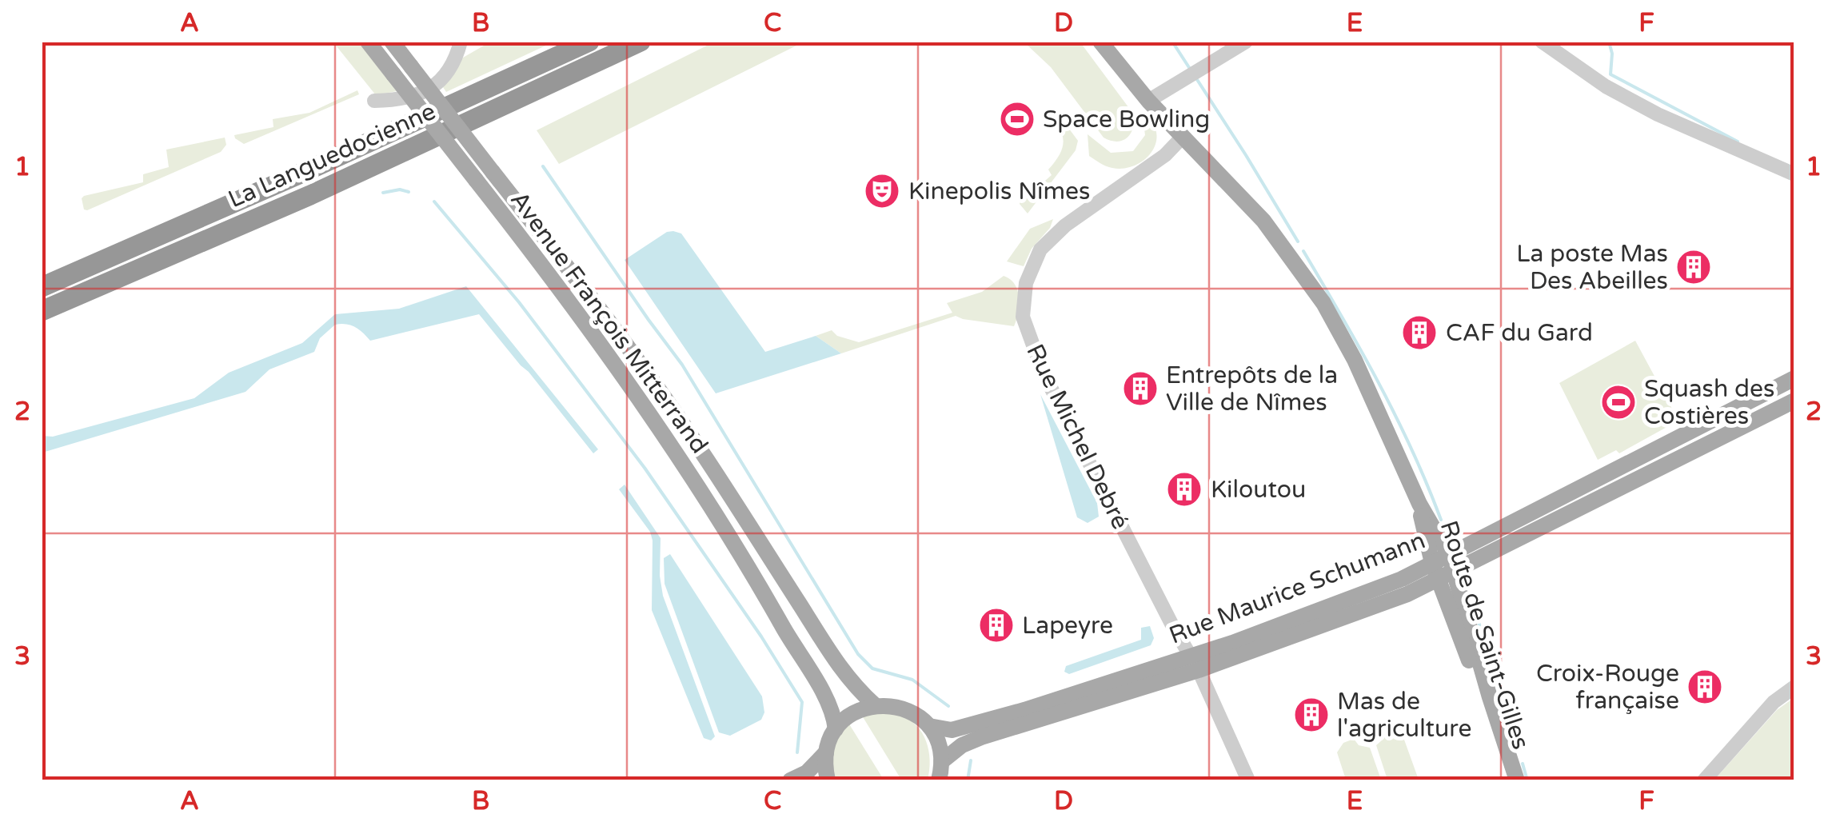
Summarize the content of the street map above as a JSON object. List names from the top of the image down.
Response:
{
  "streets": {
    "highway": ["La Languedocienne"],
    "main road": ["Avenue François Mitterrand", "Rue Maurice Schumann", "Route de Saint-Gilles"],
    "street": ["Rue Michel Debré"]
  },
  "crossings": [
    ["Rue Michel Debré", "Rue Maurice Schumann"],
    ["Rue Michel Debré", "Route de Saint-Gilles"],
    ["Rue Maurice Schumann", "Route de Saint-Gilles"]
  ],
  "places": {
    "sports": ["Space Bowling", "Squash des Costières"],
    "theatre": ["Kinepolis Nîmes"],
    "building": [
      "La poste Mas Des Abeilles",
      "CAF du Gard",
      "Entrepôts de la Ville de Nîmes",
      "Kiloutou",
      "Lapeyre",
      "Croix-Rouge française",
      "Mas de l'agriculture"
    ]
  },
  "grid": {
    "columns": [
      "A",
      "B",
      "C",
      "D",
      "E",
      "F"
    ],
    "rows": ["1", "2", "3"]
  }
}
